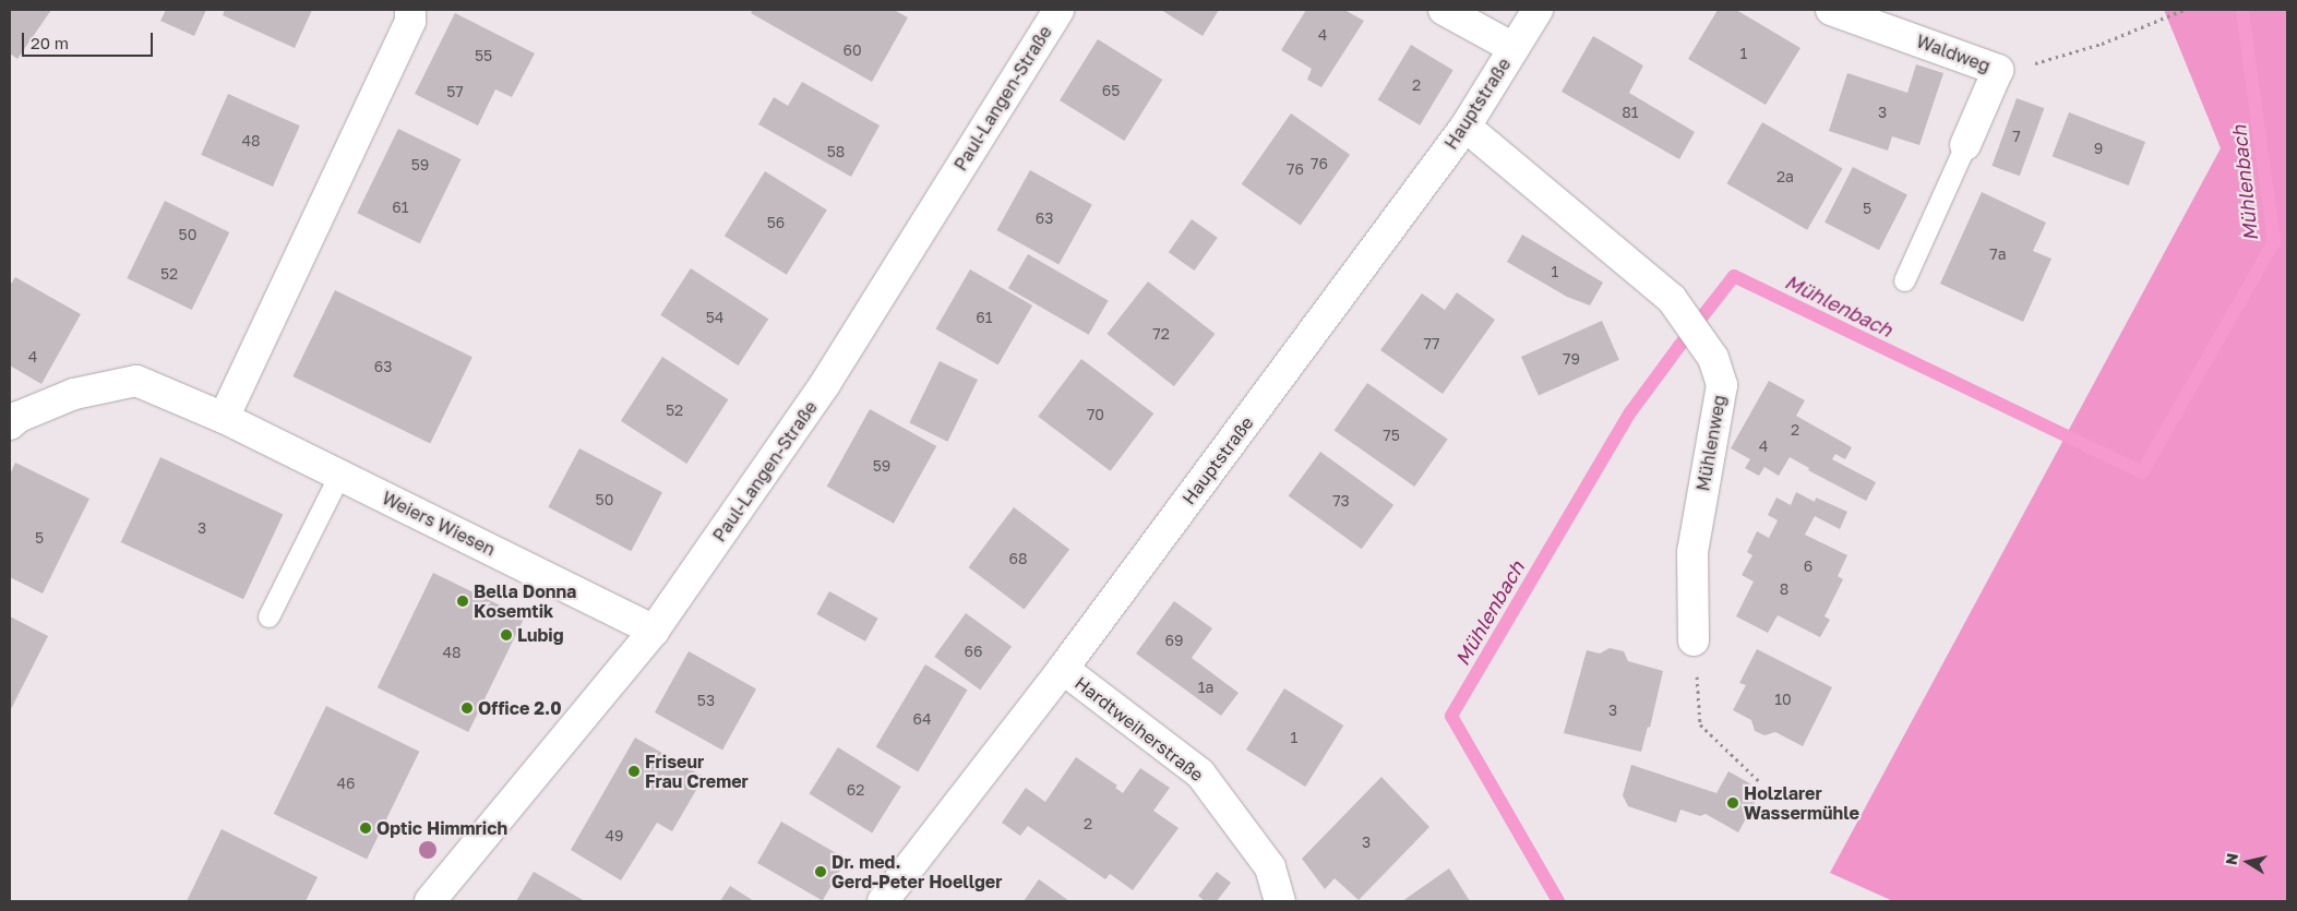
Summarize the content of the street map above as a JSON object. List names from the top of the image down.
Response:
{
  "streets": {
    "street": [
      "Waldweg",
      "Paul-Langen-Straße",
      "Hauptstraße",
      "Mühlenweg",
      "Weiers Wiesen",
      "Hardtweiherstraße"
    ]
  },
  "crossings": [
    ["Paul-Langen-Straße", "Weiers Wiesen"],
    ["Hauptstraße", "Mühlenweg"],
    ["Hauptstraße", "Hardtweiherstraße"]
  ],
  "water": ["Mühlenbach"],
  "places": [
    "Bella Donna Kosemtik",
    "Lubig",
    "Office 2.0",
    "Friseur Frau Cremer",
    "Holzlarer Wassermühle",
    "Optic Himmrich",
    "Dr. med. Gerd-Peter Hoellger"
  ],
  "house_numbers": [
    "4",
    "60",
    "1",
    "55",
    "2",
    "65",
    "57",
    "81",
    "3",
    "7",
    "48",
    "9",
    "58",
    "76",
    "59",
    "76",
    "2a",
    "61",
    "5",
    "63",
    "56",
    "50",
    "7a",
    "1",
    "52",
    "54",
    "61",
    "72",
    "77",
    "4",
    "79",
    "63",
    "52",
    "70",
    "2",
    "75",
    "4",
    "59",
    "50",
    "73",
    "3",
    "5",
    "68",
    "6",
    "8",
    "69",
    "66",
    "48",
    "1a",
    "10",
    "53",
    "3",
    "64",
    "1",
    "46",
    "62",
    "2",
    "49",
    "3"
  ],
  "scale_bar": "20 m",
  "north": "left"
}
